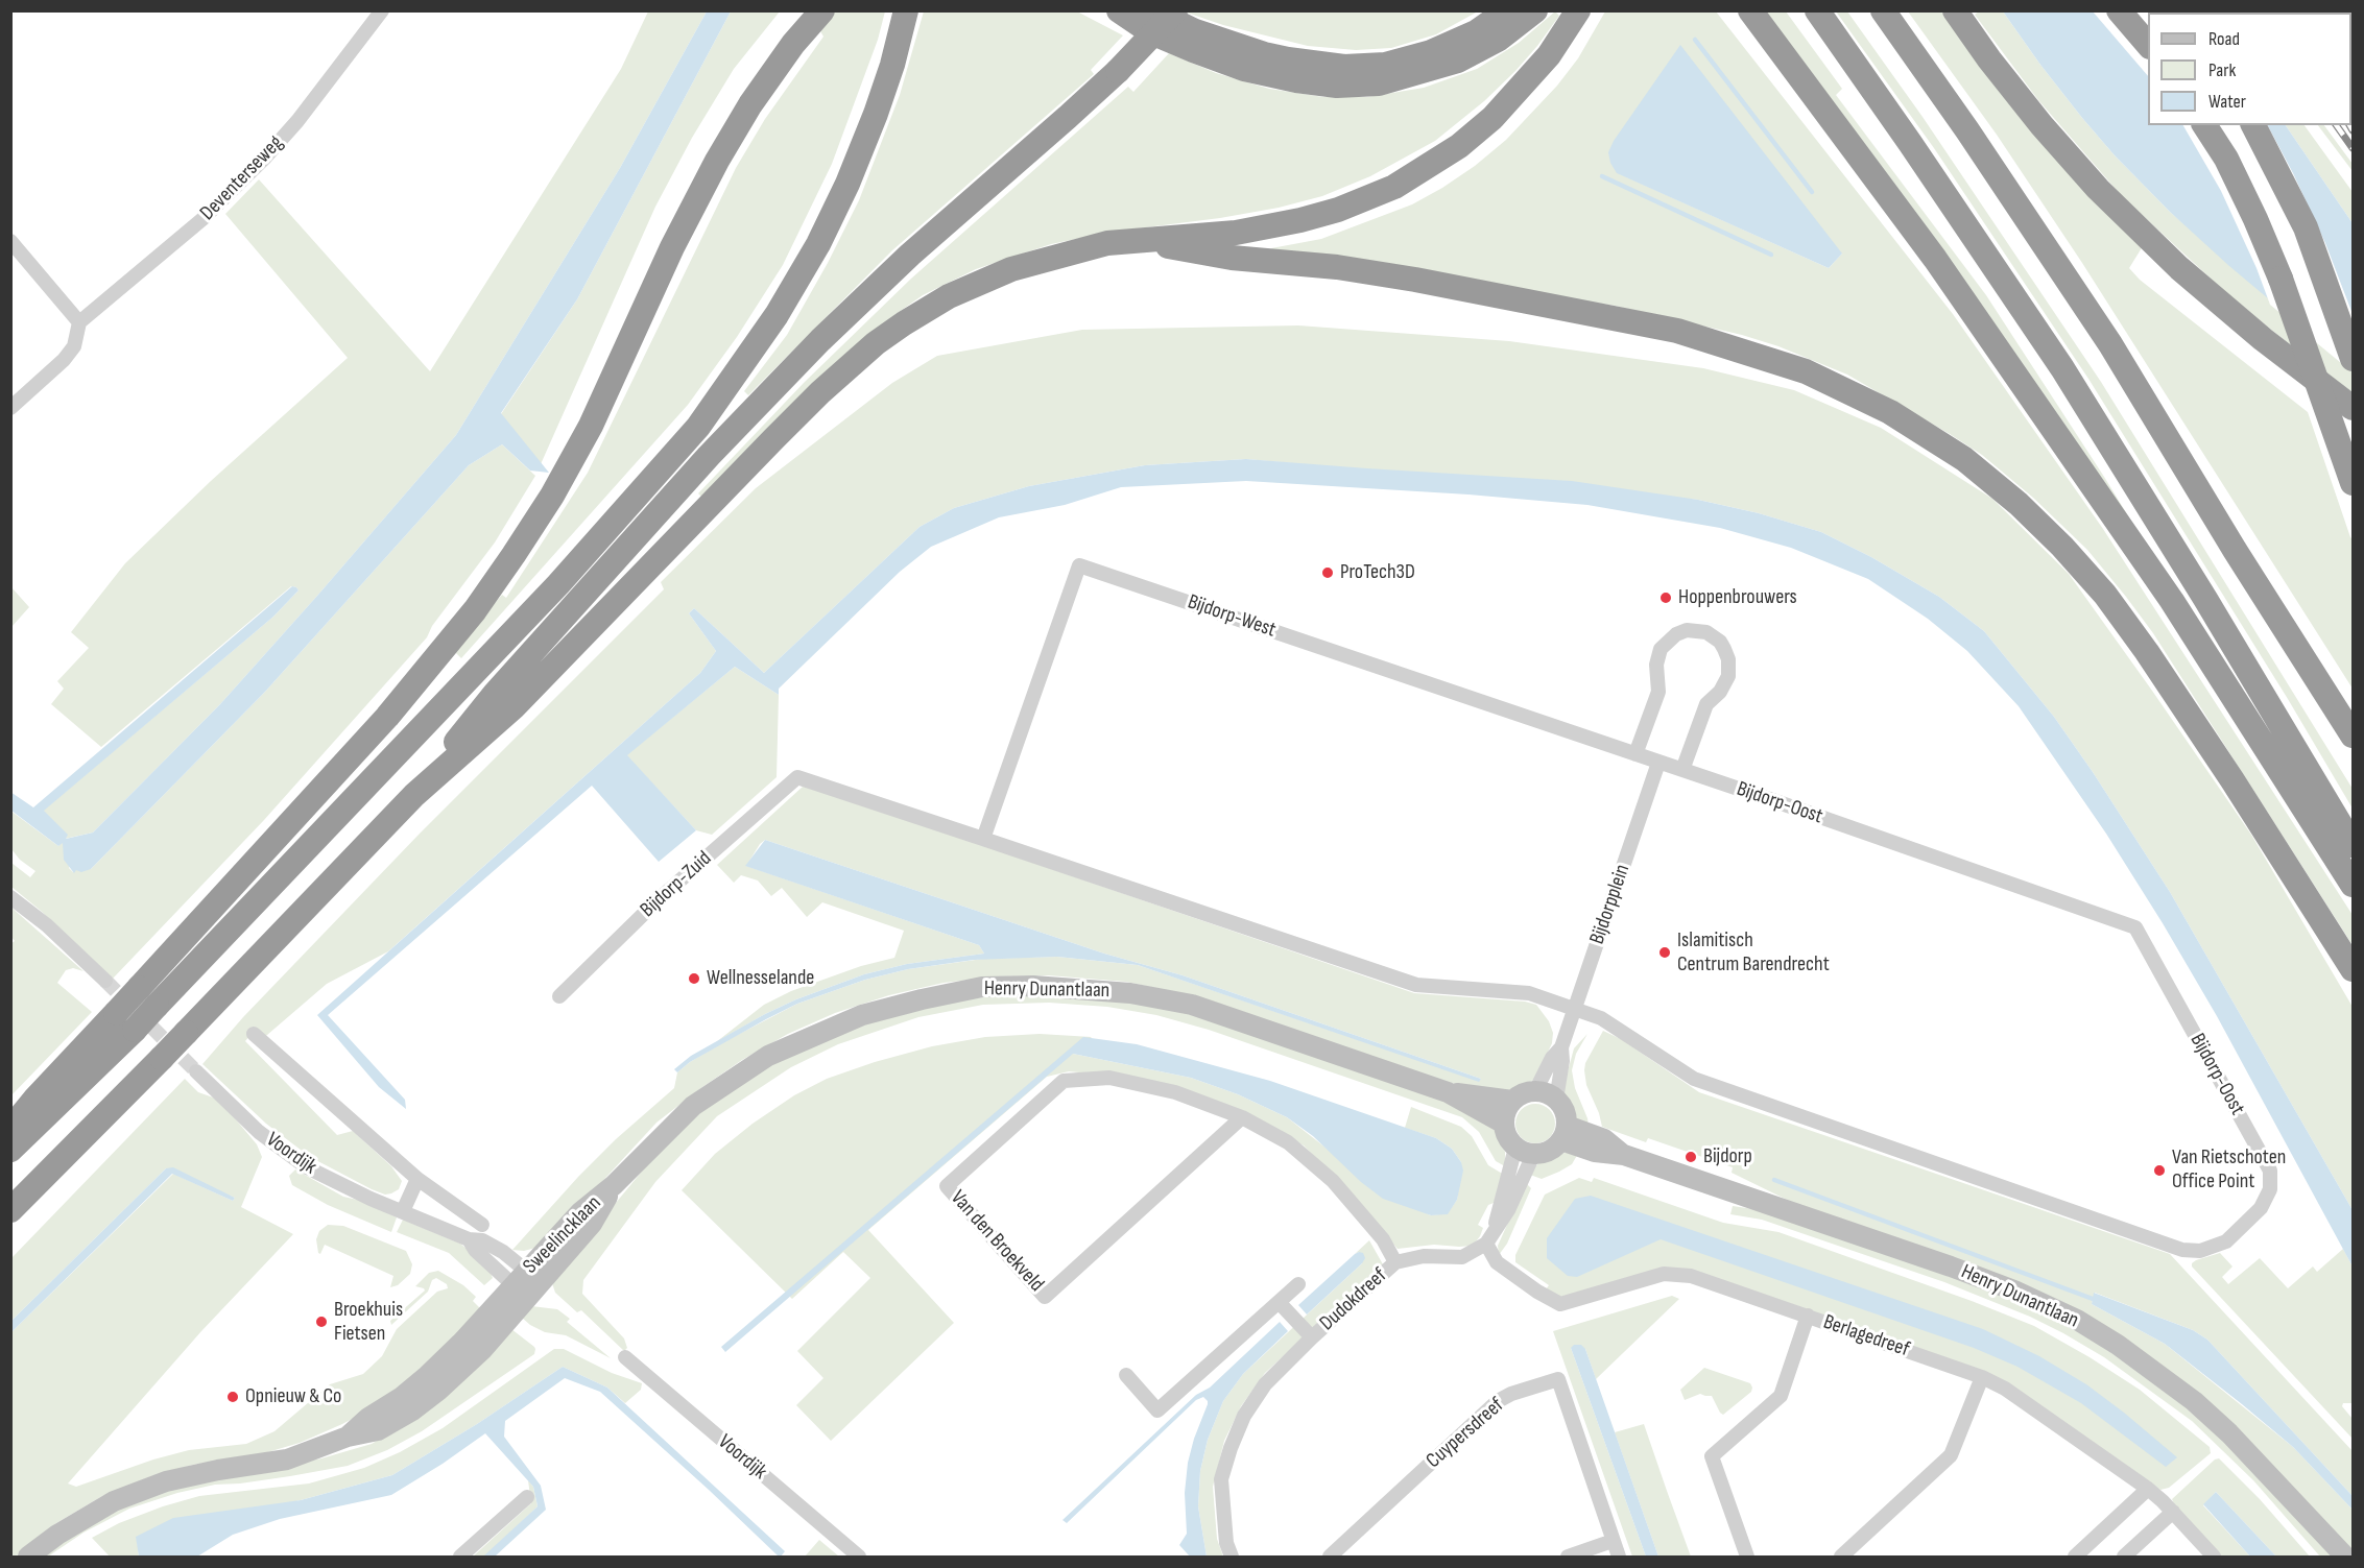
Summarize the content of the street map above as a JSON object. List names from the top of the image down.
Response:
{
  "streets": {
    "main road": ["Henry Dunantlaan", "Sweelincklaan"],
    "street": [
      "Deventerseweg",
      "Bijdorp-West",
      "Bijdorp-Oost",
      "Bijdorp-Zuid",
      "Bijdorpplein",
      "Voordijk",
      "Van den Broekveld",
      "Dudokdreef",
      "Berlagedreef",
      "Cuypersdreef"
    ]
  },
  "crossings": [
    ["Bijdorp-West", "Bijdorp-Oost"],
    ["Bijdorp-West", "Bijdorp-Zuid"],
    ["Bijdorp-West", "Bijdorpplein"],
    ["Bijdorp-Oost", "Bijdorpplein"],
    ["Bijdorpplein", "Henry Dunantlaan"],
    ["Henry Dunantlaan", "Sweelincklaan"],
    ["Voordijk", "Sweelincklaan"],
    ["Van den Broekveld", "Dudokdreef"],
    ["Dudokdreef", "Berlagedreef"]
  ],
  "places": [
    "ProTech3D",
    "Hoppenbrouwers",
    "Islamitisch Centrum Barendrecht",
    "Wellnesselande",
    "Bijdorp",
    "Van Rietschoten Office Point",
    "Broekhuis Fietsen",
    "Opnieuw & Co"
  ],
  "legend": ["Road", "Park", "Water"]
}
